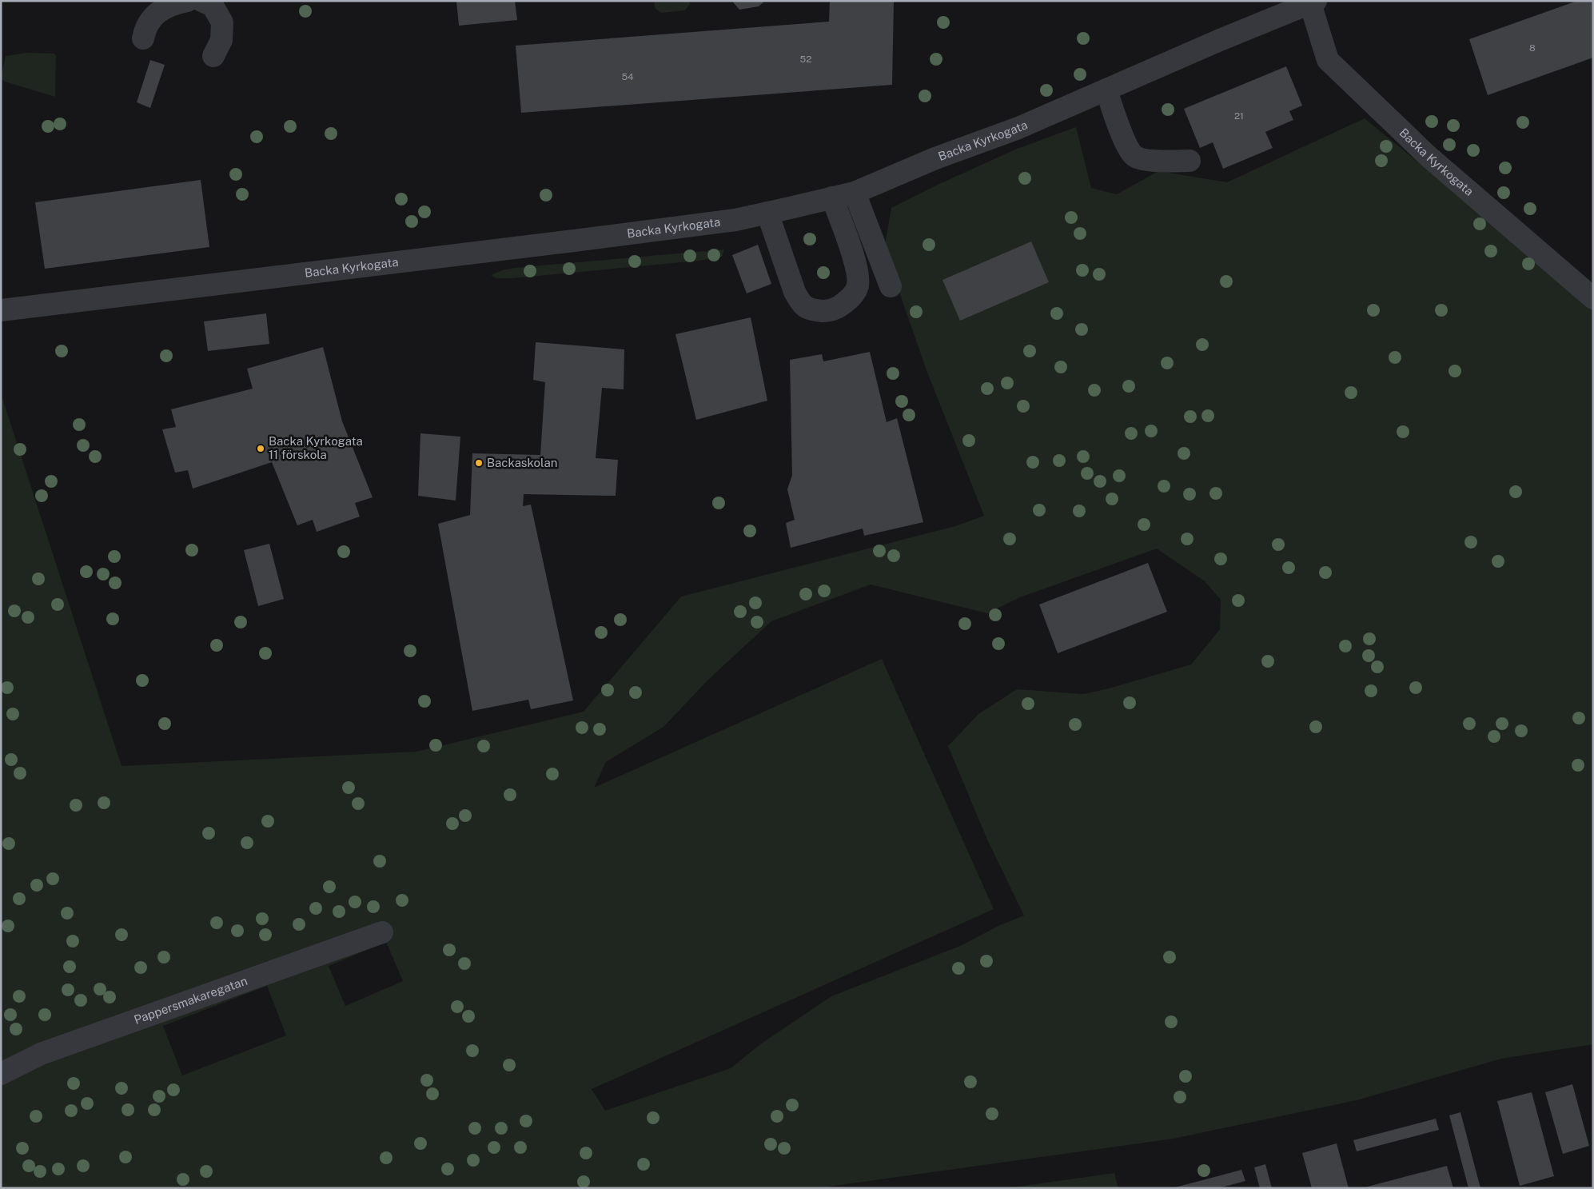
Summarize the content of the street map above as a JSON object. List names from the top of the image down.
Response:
{
  "streets": {
    "street": ["Backa Kyrkogata", "Pappersmakaregatan"]
  },
  "places": ["Backa Kyrkogata 11 förskola", "Backaskolan"],
  "house_numbers": [
    "8",
    "52",
    "54",
    "21"
  ]
}
